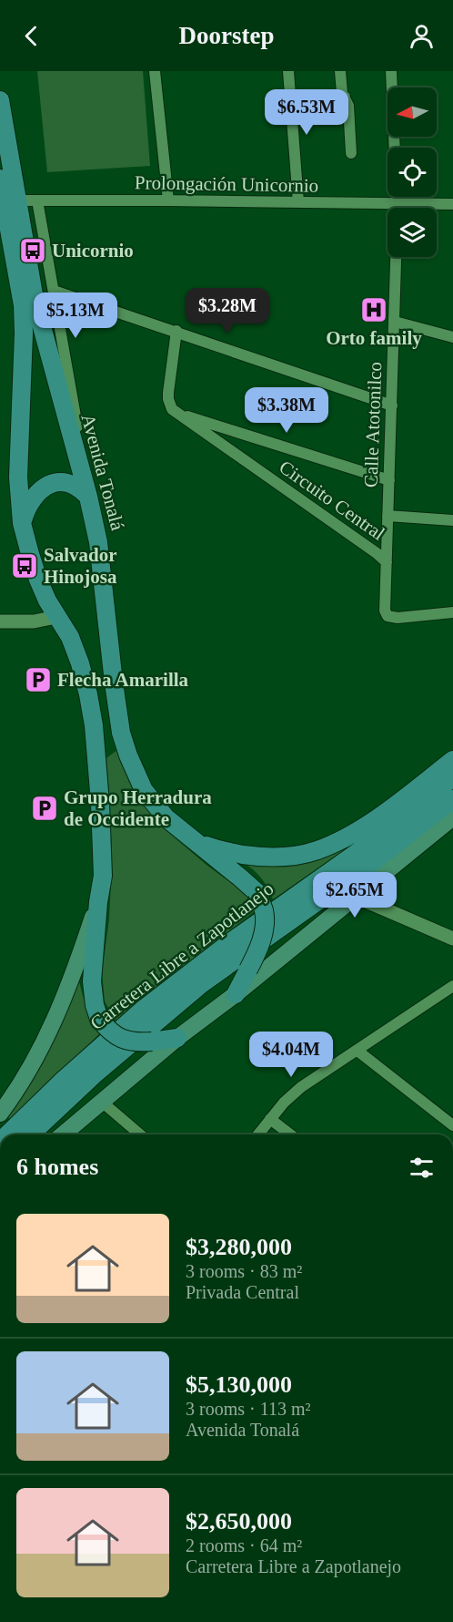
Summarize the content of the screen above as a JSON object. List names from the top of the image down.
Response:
{
  "streets": {
    "main road": ["Avenida Tonalá", "Carretera Libre a Zapotlanejo"],
    "street": ["Prolongación Unicornio", "Calle Atotonilco", "Circuito Central"]
  },
  "crossings": [
    ["Prolongación Unicornio", "Avenida Tonalá"],
    ["Calle Atotonilco", "Circuito Central"],
    ["Avenida Tonalá", "Carretera Libre a Zapotlanejo"]
  ],
  "places": {
    "bus stop": ["Unicornio", "Salvador Hinojosa"],
    "hospital": ["Orto family"],
    "parking": ["Flecha Amarilla", "Grupo Herradura de Occidente"]
  },
  "north": "left",
  "page": {
    "header": "Doorstep",
    "price": [
      "$6.53M",
      "$3.28M",
      "$5.13M",
      "$3.38M",
      "$2.65M",
      "$4.04M"
    ],
    "heading": "6 homes",
    "list": [
      {
        "name": "$3,280,000",
        "note": "3 rooms · 83 m² · Privada Central"
      },
      {
        "name": "$5,130,000",
        "note": "3 rooms · 113 m² · Avenida Tonalá"
      },
      {
        "name": "$2,650,000",
        "note": "2 rooms · 64 m² · Carretera Libre a Zapotlanejo"
      }
    ]
  }
}
